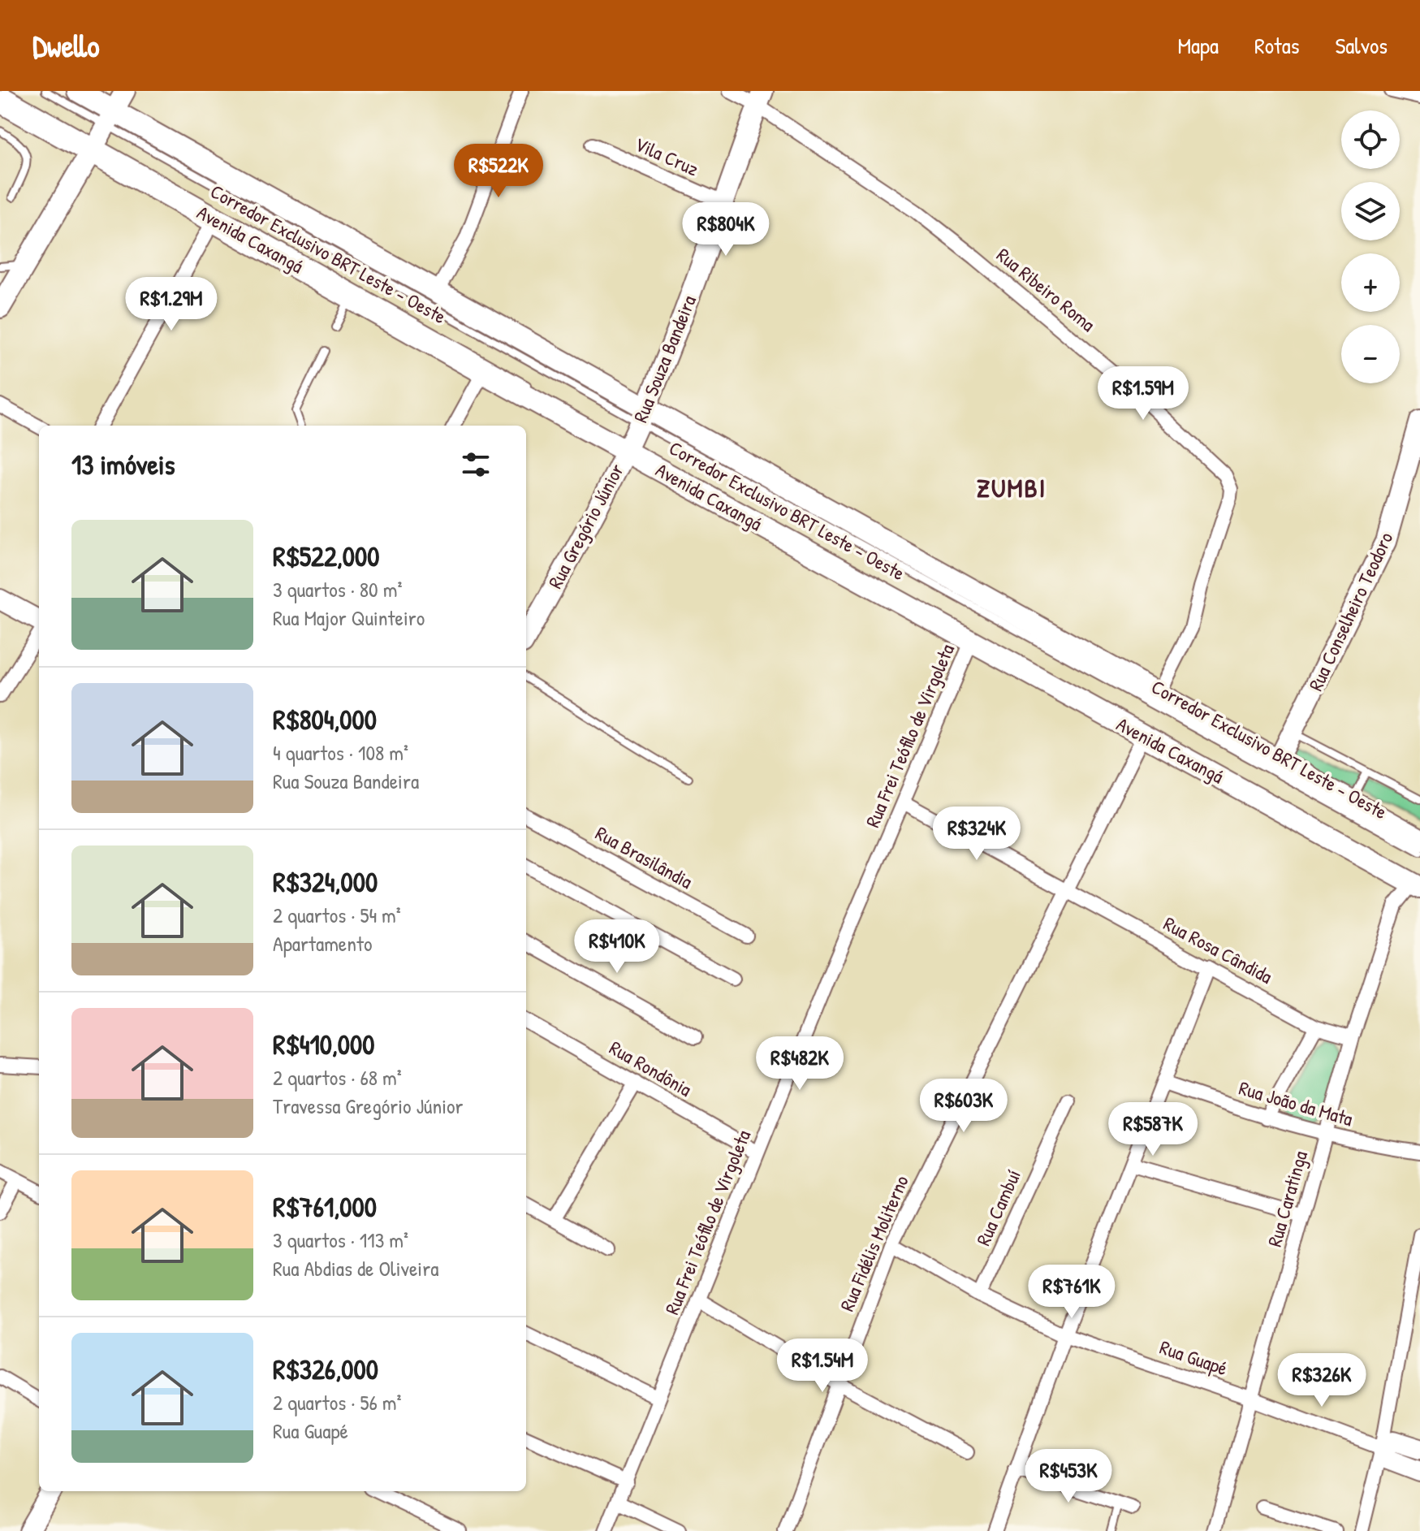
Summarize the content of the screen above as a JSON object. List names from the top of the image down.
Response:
{
  "streets": {
    "main road": [
      "Avenida Caxangá",
      "Rua Souza Bandeira",
      "Rua Gregório Júnior",
      "Rua Conselheiro Teodoro"
    ],
    "street": [
      "Vila Cruz",
      "Rua Ribeiro Roma",
      "Rua Frei Teófilo de Virgoleta",
      "Rua Brasilândia",
      "Rua Rosa Cândida",
      "Rua Rondônia",
      "Rua João da Mata",
      "Rua Caratinga",
      "Rua Cambuí",
      "Rua Fidélis Moliterno",
      "Rua Guapé"
    ],
    "lane": ["Corredor Exclusivo BRT Leste - Oeste"]
  },
  "crossings": [
    ["Vila Cruz", "Rua Souza Bandeira"],
    ["Avenida Caxangá", "Corredor Exclusivo BRT Leste - Oeste"],
    ["Avenida Caxangá", "Rua Souza Bandeira"],
    ["Avenida Caxangá", "Rua Gregório Júnior"],
    ["Avenida Caxangá", "Rua Frei Teófilo de Virgoleta"],
    ["Avenida Caxangá", "Rua Caratinga"],
    ["Avenida Caxangá", "Rua Fidélis Moliterno"],
    ["Corredor Exclusivo BRT Leste - Oeste", "Rua Souza Bandeira"],
    ["Corredor Exclusivo BRT Leste - Oeste", "Rua Caratinga"],
    ["Rua Ribeiro Roma", "Rua Souza Bandeira"],
    ["Rua Souza Bandeira", "Rua Gregório Júnior"],
    ["Rua Frei Teófilo de Virgoleta", "Rua Rosa Cândida"],
    ["Rua Frei Teófilo de Virgoleta", "Rua Rondônia"],
    ["Rua Rosa Cândida", "Rua Caratinga"],
    ["Rua Rosa Cândida", "Rua Fidélis Moliterno"],
    ["Rua João da Mata", "Rua Caratinga"],
    ["Rua Caratinga", "Rua Guapé"],
    ["Rua Cambuí", "Rua Guapé"],
    ["Rua Fidélis Moliterno", "Rua Guapé"]
  ],
  "districts": ["ZUMBI"],
  "page": {
    "header": "Dwello",
    "nav": ["Mapa", "Rotas", "Salvos"],
    "map_buttons": ["+", "−"],
    "price": [
      "R$522K",
      "R$804K",
      "R$1.29M",
      "R$1.59M",
      "R$324K",
      "R$410K",
      "R$482K",
      "R$603K",
      "R$587K",
      "R$761K",
      "R$1.54M",
      "R$326K",
      "R$453K"
    ],
    "heading": "13 imóveis",
    "list": [
      {
        "name": "R$522,000",
        "note": "3 quartos · 80 m² · Rua Major Quinteiro"
      },
      {
        "name": "R$804,000",
        "note": "4 quartos · 108 m² · Rua Souza Bandeira"
      },
      {
        "name": "R$324,000",
        "note": "2 quartos · 54 m² · Apartamento"
      },
      {
        "name": "R$410,000",
        "note": "2 quartos · 68 m² · Travessa Gregório Júnior"
      },
      {
        "name": "R$761,000",
        "note": "3 quartos · 113 m² · Rua Abdias de Oliveira"
      },
      {
        "name": "R$326,000",
        "note": "2 quartos · 56 m² · Rua Guapé"
      }
    ]
  }
}
